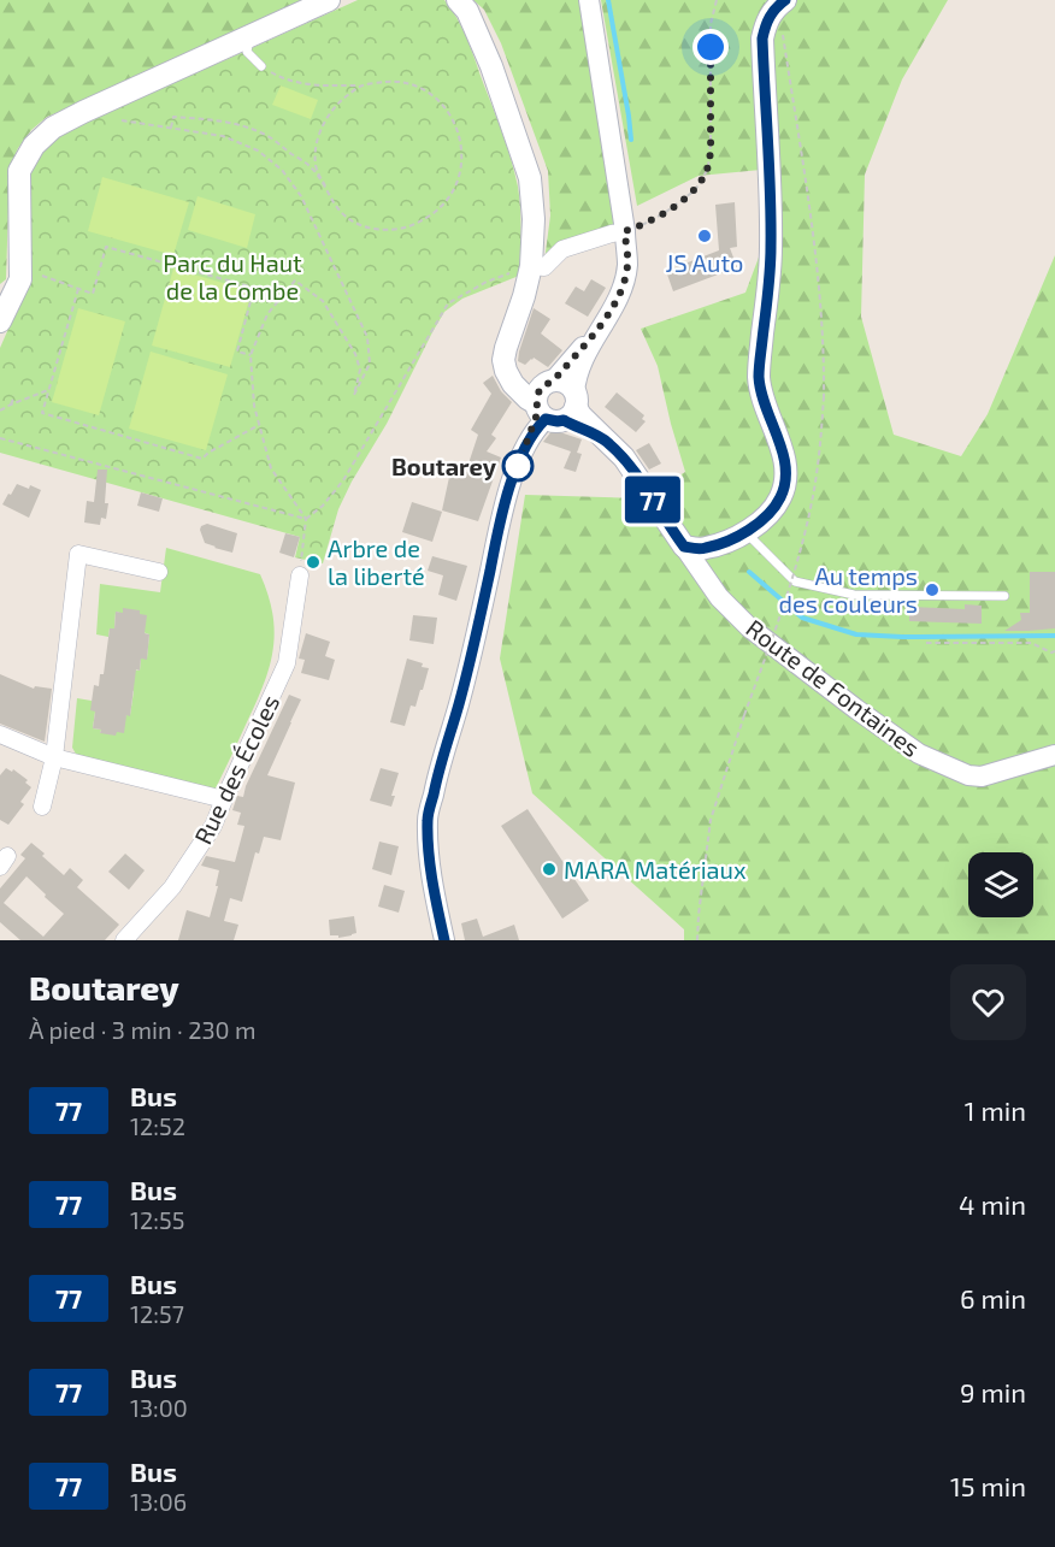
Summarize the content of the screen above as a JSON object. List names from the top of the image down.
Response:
{
  "streets": {
    "street": ["Route de Fontaines", "Rue des Écoles"]
  },
  "parks": ["Parc du Haut de la Combe"],
  "places": [
    "JS Auto",
    "Boutarey",
    "Arbre de la liberté",
    "Au temps des couleurs",
    "MARA Matériaux"
  ],
  "lines": ["bus line 77"],
  "page": {
    "on_map": "77",
    "heading": ["Boutarey", "À pied · 3 min · 230 m"],
    "list": [
      {
        "mark": "77",
        "name": "Bus",
        "note": "12:52",
        "value": "1 min"
      },
      {
        "mark": "77",
        "name": "Bus",
        "note": "12:55",
        "value": "4 min"
      },
      {
        "mark": "77",
        "name": "Bus",
        "note": "12:57",
        "value": "6 min"
      },
      {
        "mark": "77",
        "name": "Bus",
        "note": "13:00",
        "value": "9 min"
      },
      {
        "mark": "77",
        "name": "Bus",
        "note": "13:06",
        "value": "15 min"
      }
    ]
  }
}
